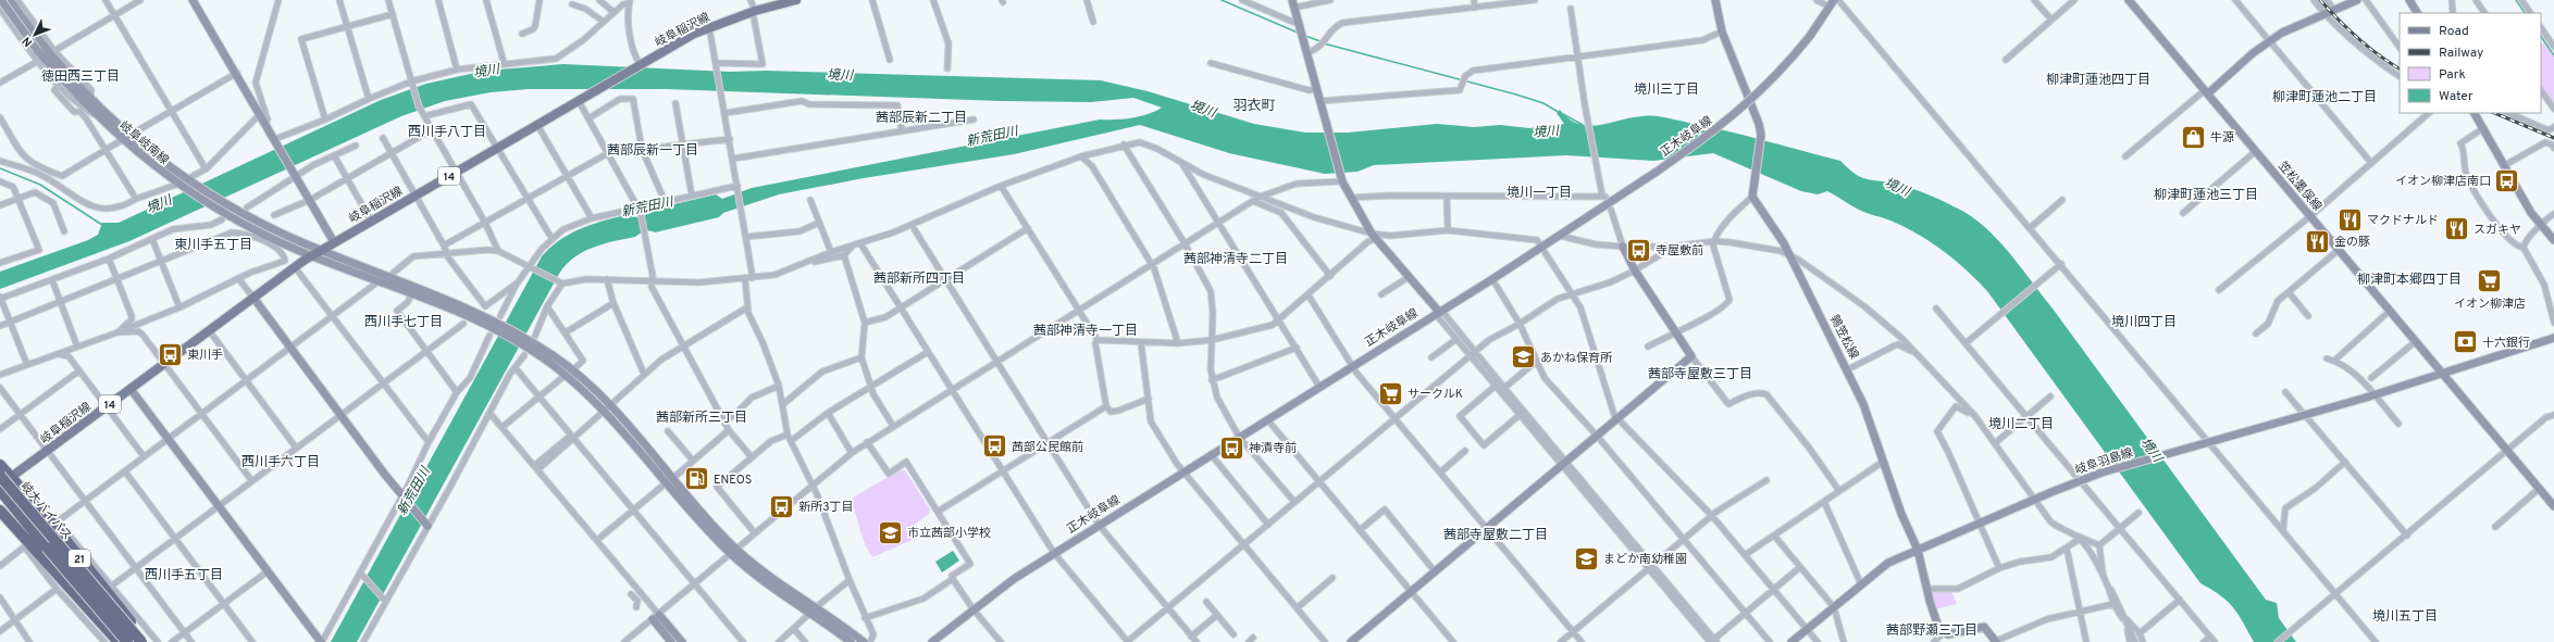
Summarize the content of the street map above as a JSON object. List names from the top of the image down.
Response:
{
  "streets": {
    "highway": ["岐大バイパス", "21"],
    "main road": [
      "岐阜稲沢線",
      "正木岐阜線",
      "岐阜岐南線",
      "14",
      "笠松墨俣線",
      "鶉笠松線",
      "岐阜羽島線"
    ]
  },
  "crossings": [
    ["岐阜稲沢線", "岐阜岐南線"],
    ["岐阜稲沢線", "岐大バイパス"],
    ["岐阜稲沢線", "21"],
    ["笠松墨俣線", "岐阜羽島線"],
    ["鶉笠松線", "岐阜羽島線"],
    ["岐大バイパス", "21"]
  ],
  "districts": [
    "徳田西三丁目",
    "柳津町蓮池四丁目",
    "境川三丁目",
    "柳津町蓮池二丁目",
    "羽衣町",
    "茜部辰新二丁目",
    "西川手八丁目",
    "茜部辰新一丁目",
    "境川一丁目",
    "柳津町蓮池三丁目",
    "東川手五丁目",
    "茜部神清寺二丁目",
    "茜部新所四丁目",
    "柳津町本郷四丁目",
    "西川手七丁目",
    "境川四丁目",
    "茜部神清寺一丁目",
    "茜部寺屋敷三丁目",
    "茜部新所三丁目",
    "境川二丁目",
    "西川手六丁目",
    "茜部寺屋敷二丁目",
    "西川手五丁目",
    "境川五丁目",
    "茜部野瀬三丁目"
  ],
  "water": ["境川", "新荒田川"],
  "places": {
    "shop": ["牛源"],
    "bus stop": [
      "イオン柳津店南口",
      "寺屋敷前",
      "東川手",
      "茜部公民館前",
      "神漬寺前",
      "新所3丁目"
    ],
    "restaurant": ["マクドナルド", "スガキヤ", "金の豚"],
    "supermarket": ["イオン柳津店", "サークルK"],
    "bank": ["十六銀行"],
    "school or university": ["あかね保育所", "市立茜部小学校", "まどか南幼稚園"],
    "fuel station": ["ENEOS"]
  },
  "legend": [
    "Road",
    "Railway",
    "Park",
    "Water"
  ],
  "north": "bottom left"
}
